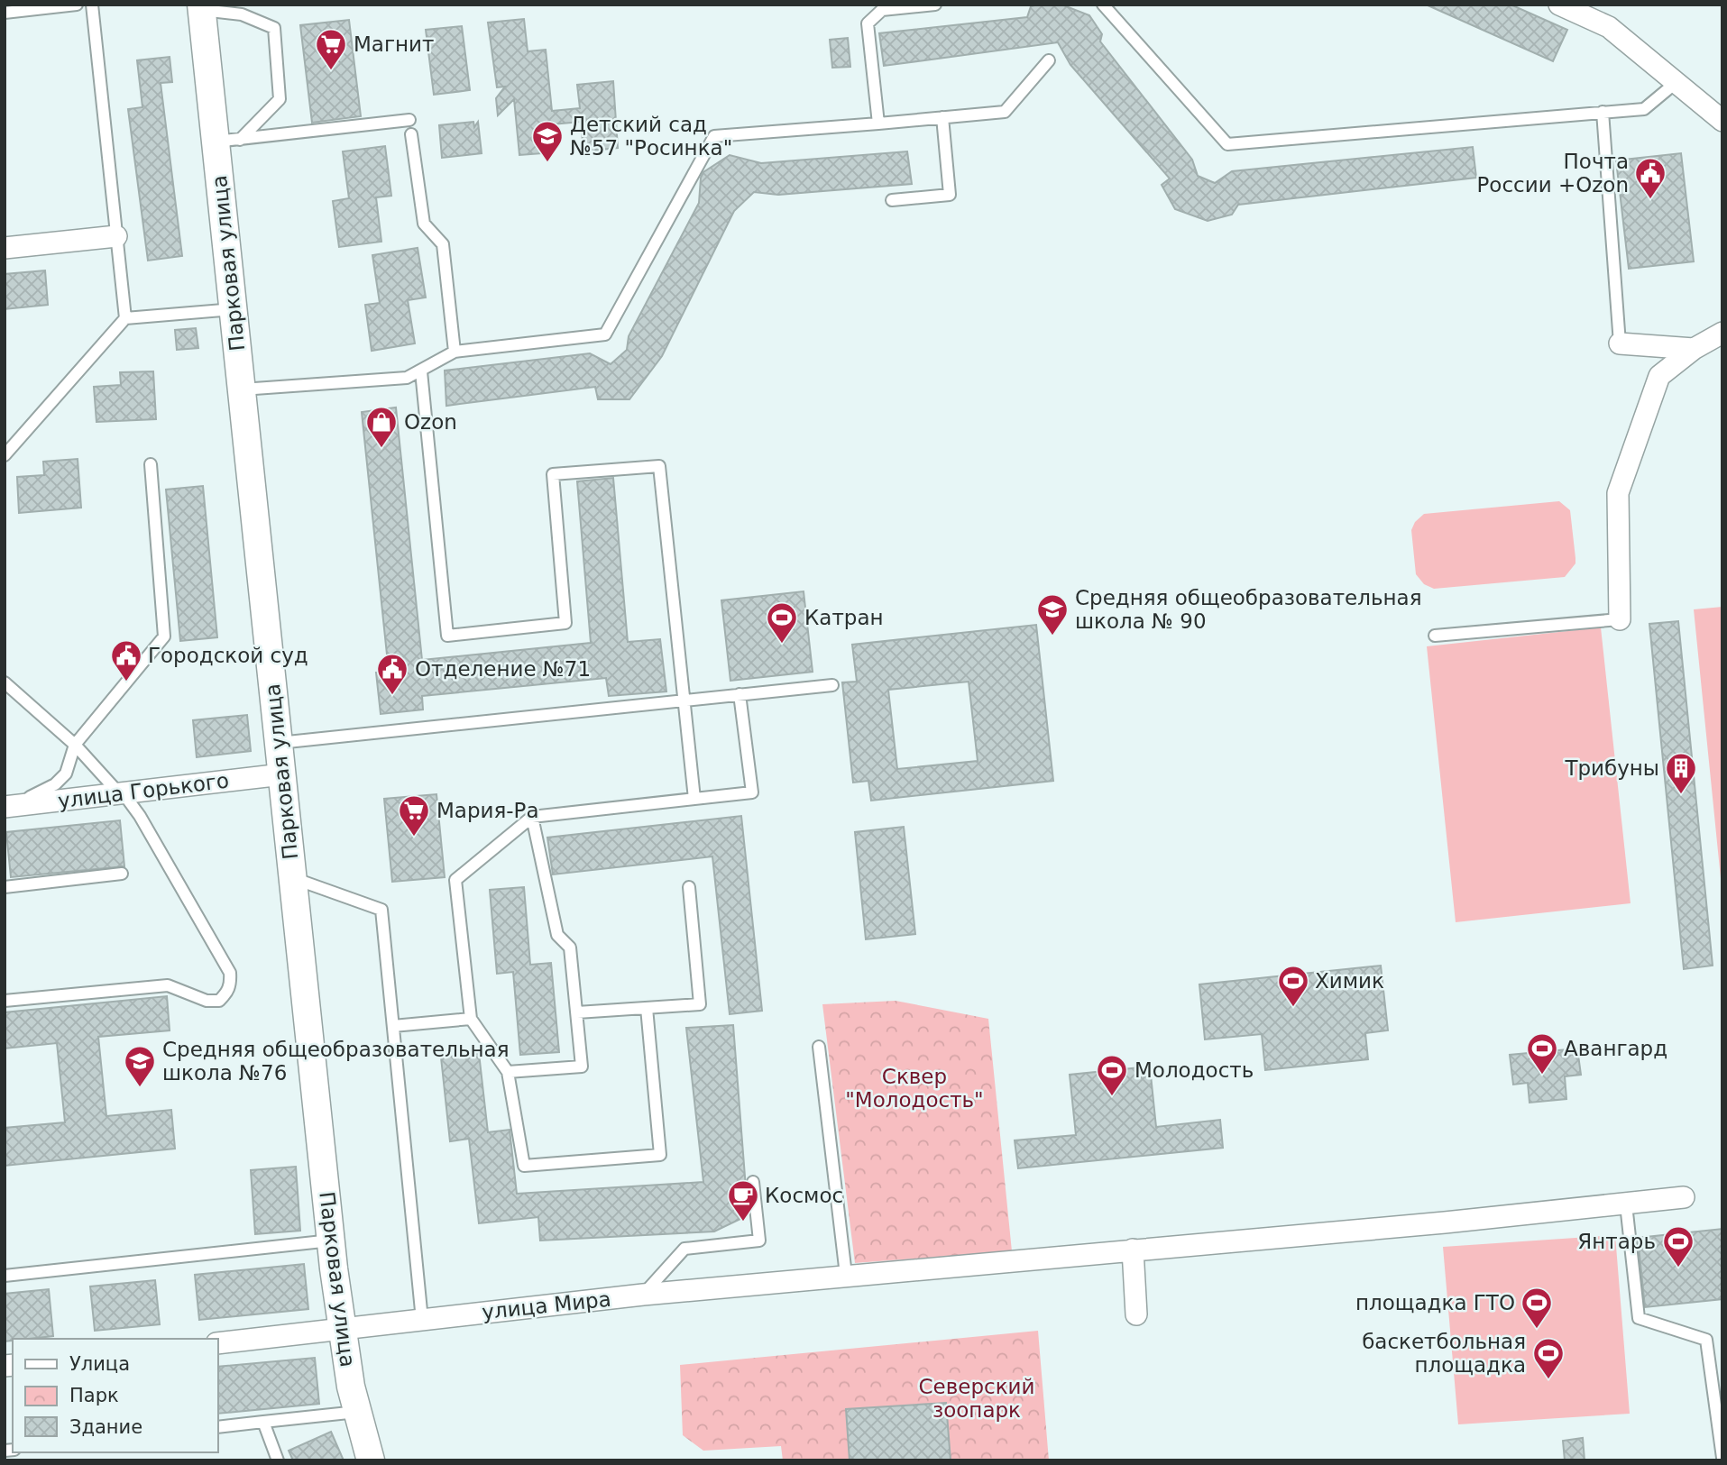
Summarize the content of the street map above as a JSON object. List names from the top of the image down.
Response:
{
  "streets": {
    "street": ["Парковая улица", "улица Горького", "улица Мира"]
  },
  "crossings": [
    ["Парковая улица", "улица Горького"],
    ["Парковая улица", "улица Мира"]
  ],
  "parks": ["Сквер \"Молодость\"", "Северский зоопарк"],
  "places": {
    "supermarket": ["Магнит", "Мария-Ра"],
    "school or university": ["Детский сад №57 \"Росинка\"", "Средняя общеобразовательная школа № 90", "Средняя общеобразовательная школа №76"],
    "public building": ["Почта России +Ozon", "Городской суд", "Отделение №71"],
    "shop": ["Ozon"],
    "sports": [
      "Катран",
      "Химик",
      "Авангард",
      "Молодость",
      "Янтарь",
      "площадка ГТО",
      "баскетбольная площадка"
    ],
    "building": ["Трибуны"],
    "cafe": ["Космос"]
  },
  "legend": ["Улица", "Парк", "Здание"]
}
